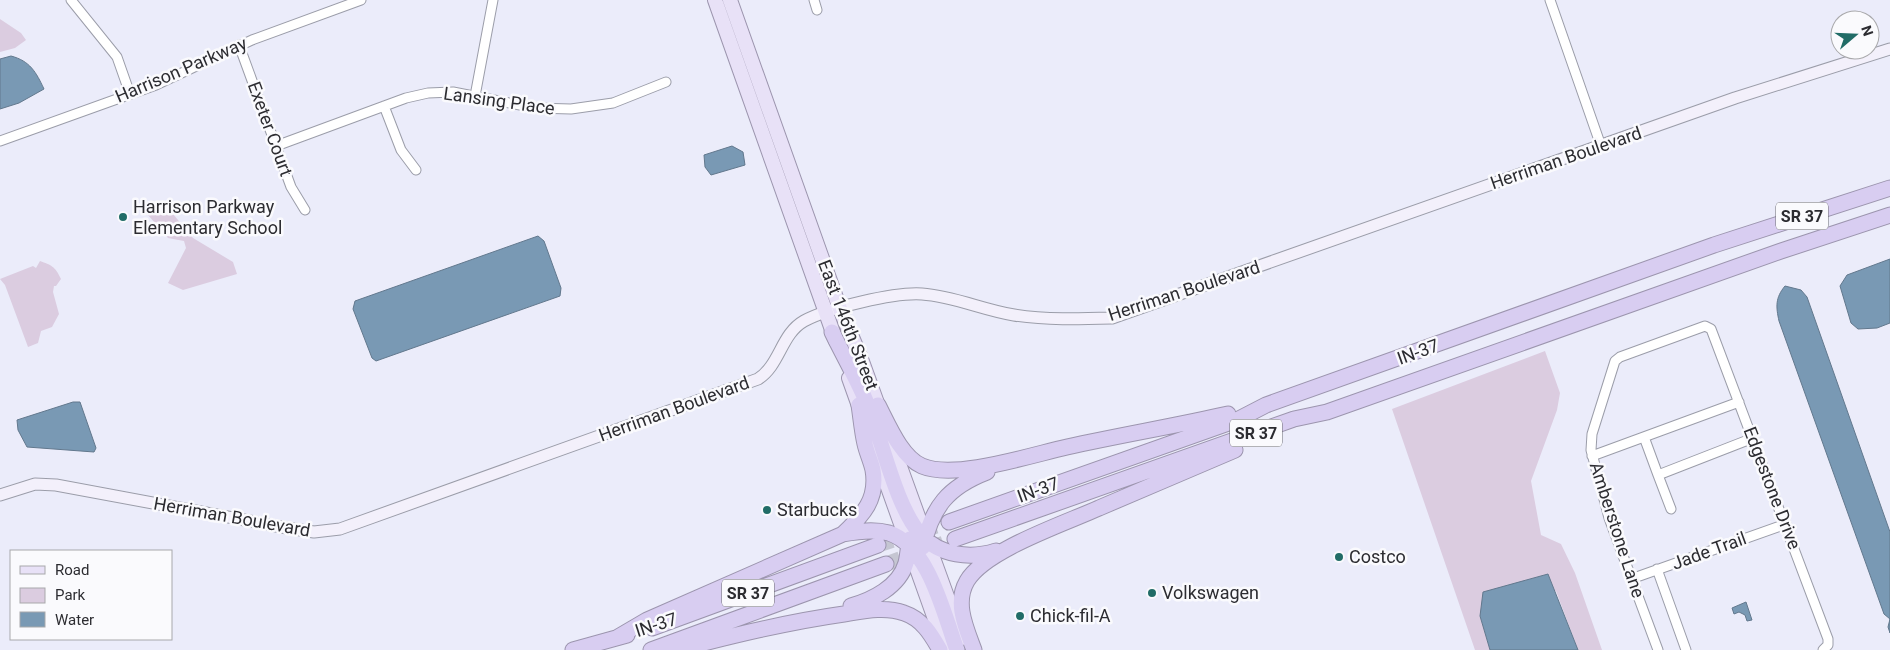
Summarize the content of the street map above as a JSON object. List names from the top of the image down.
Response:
{
  "streets": {
    "highway": ["SR 37", "IN-37"],
    "main road": ["East 146th Street"],
    "street": [
      "Harrison Parkway",
      "Lansing Place",
      "Exeter Court",
      "Herriman Boulevard",
      "Edgestone Drive",
      "Amberstone Lane",
      "Jade Trail"
    ]
  },
  "crossings": [
    ["Harrison Parkway", "Exeter Court"],
    ["Lansing Place", "Exeter Court"],
    ["Herriman Boulevard", "East 146th Street"],
    ["Edgestone Drive", "Amberstone Lane"],
    ["Edgestone Drive", "Jade Trail"],
    ["Amberstone Lane", "Jade Trail"]
  ],
  "places": [
    "Harrison Parkway Elementary School",
    "Starbucks",
    "Costco",
    "Volkswagen",
    "Chick-fil-A"
  ],
  "legend": ["Road", "Park", "Water"],
  "north": "right"
}
